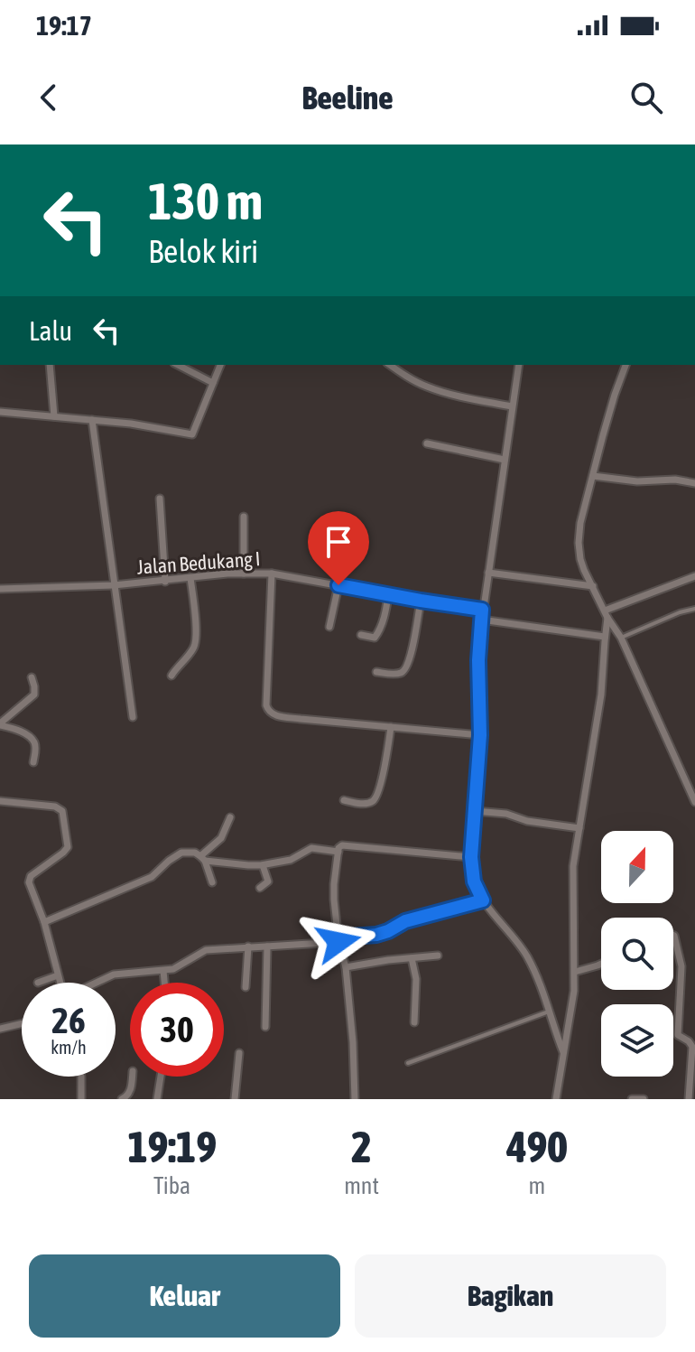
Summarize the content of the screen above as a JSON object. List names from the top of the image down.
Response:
{
  "streets": {
    "street": ["Jalan Bedukang I"]
  },
  "north": "top",
  "page": {
    "status": "19:17",
    "header": "Beeline",
    "turn": ["130 m", "Belok kiri"],
    "then": "Lalu",
    "speed": "26 km/h",
    "limit": "30",
    "eta": [
      "19:19",
      "Tiba",
      "2",
      "mnt",
      "490",
      "m"
    ],
    "buttons": ["Keluar", "Bagikan"]
  }
}
